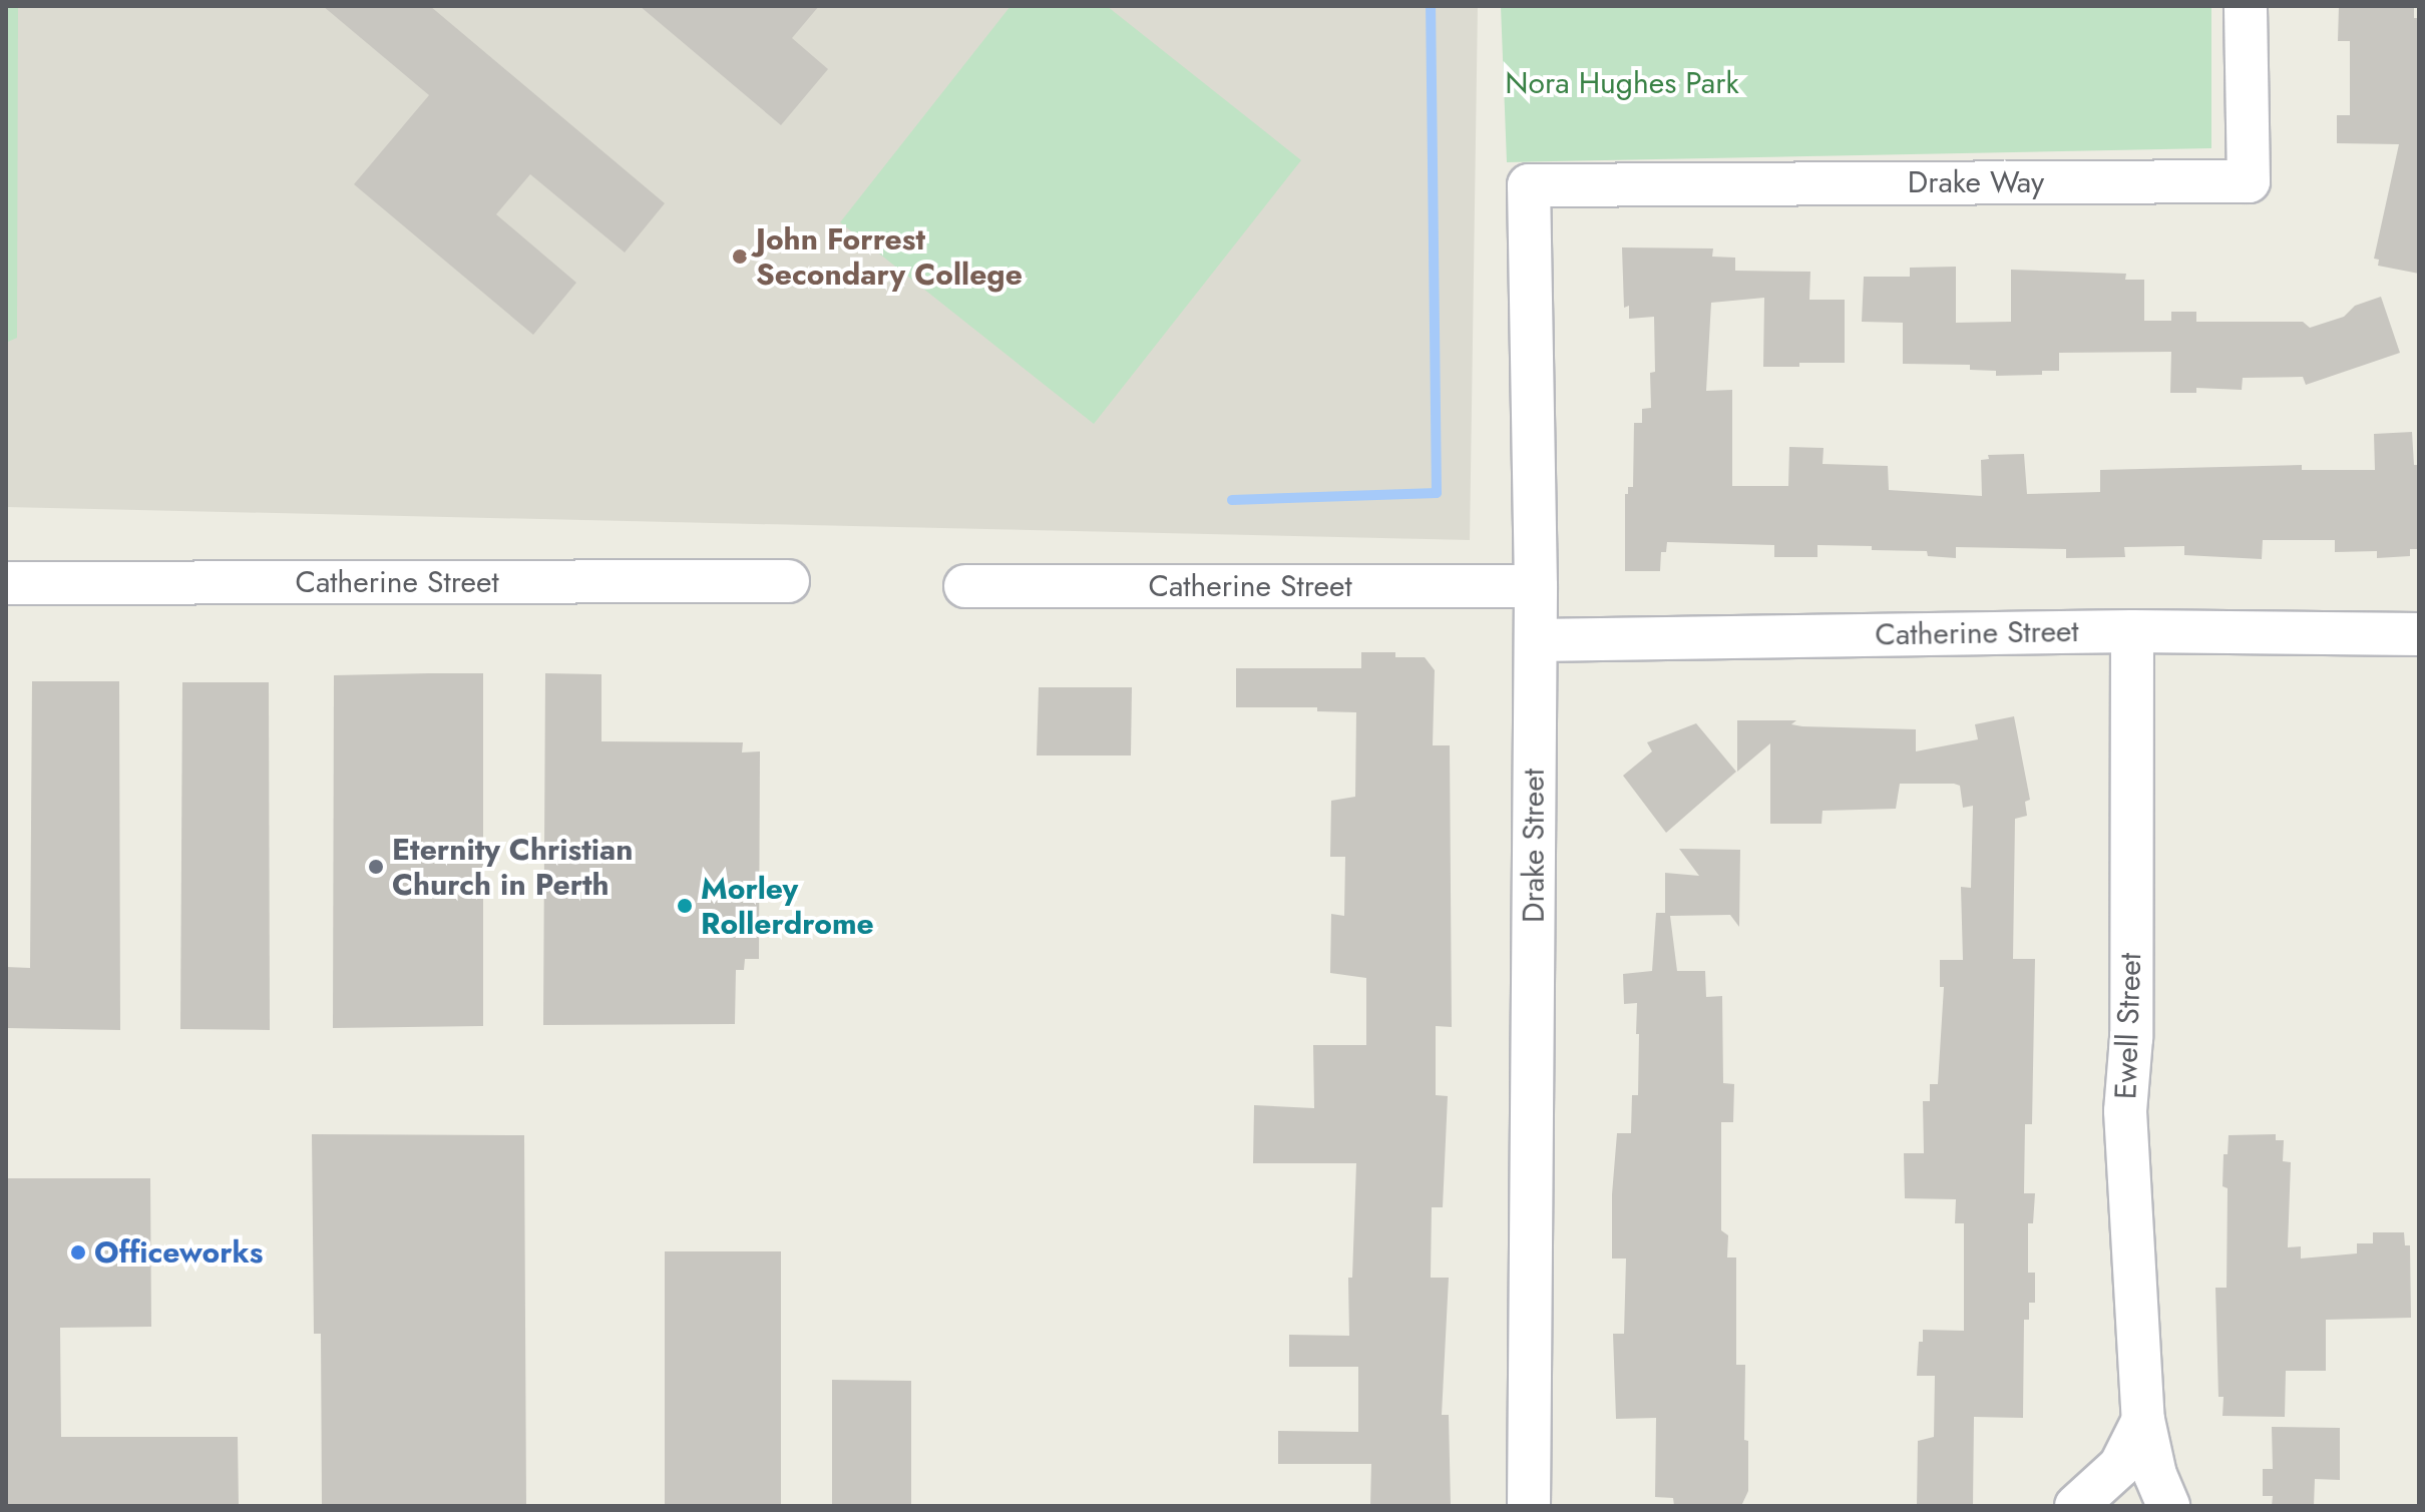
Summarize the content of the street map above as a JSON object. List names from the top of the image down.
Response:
{
  "streets": {
    "street": [
      "Drake Way",
      "Catherine Street",
      "Drake Street",
      "Ewell Street"
    ]
  },
  "crossings": [
    ["Drake Way", "Drake Street"],
    ["Catherine Street", "Drake Street"],
    ["Catherine Street", "Ewell Street"]
  ],
  "parks": ["Nora Hughes Park"],
  "places": [
    "John Forrest Secondary College",
    "Eternity Christian Church in Perth",
    "Morley Rollerdrome",
    "Officeworks"
  ]
}
